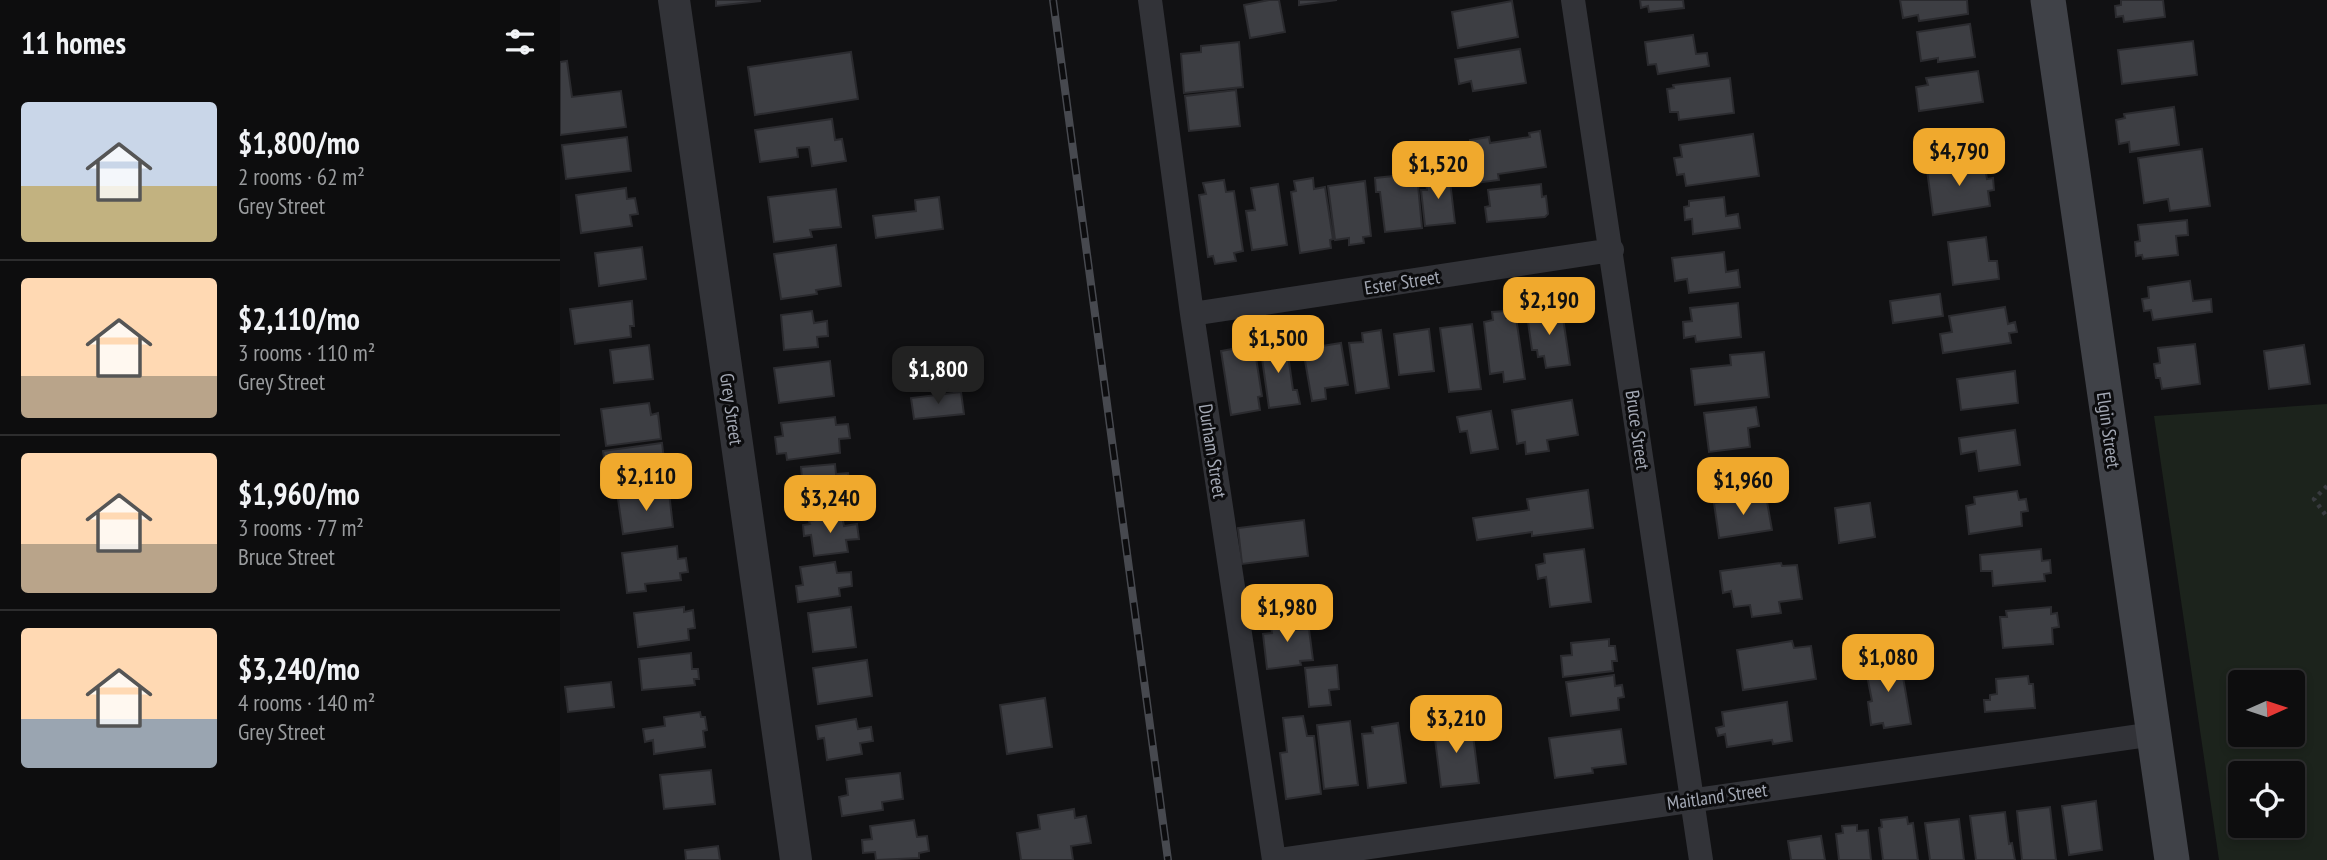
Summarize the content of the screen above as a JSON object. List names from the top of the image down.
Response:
{
  "streets": {
    "main road": ["Elgin Street"],
    "street": [
      "Ester Street",
      "Grey Street",
      "Bruce Street",
      "Durham Street",
      "Maitland Street"
    ]
  },
  "crossings": [
    ["Ester Street", "Bruce Street"],
    ["Ester Street", "Durham Street"],
    ["Bruce Street", "Maitland Street"],
    ["Elgin Street", "Maitland Street"]
  ],
  "north": "right",
  "page": {
    "heading": "11 homes",
    "list": [
      {
        "name": "$1,800/mo",
        "note": "2 rooms · 62 m² · Grey Street"
      },
      {
        "name": "$2,110/mo",
        "note": "3 rooms · 110 m² · Grey Street"
      },
      {
        "name": "$1,960/mo",
        "note": "3 rooms · 77 m² · Bruce Street"
      },
      {
        "name": "$3,240/mo",
        "note": "4 rooms · 140 m² · Grey Street"
      }
    ],
    "price": [
      "$4,790",
      "$1,520",
      "$2,190",
      "$1,500",
      "$1,800",
      "$2,110",
      "$1,960",
      "$3,240",
      "$1,980",
      "$1,080",
      "$3,210"
    ]
  }
}
